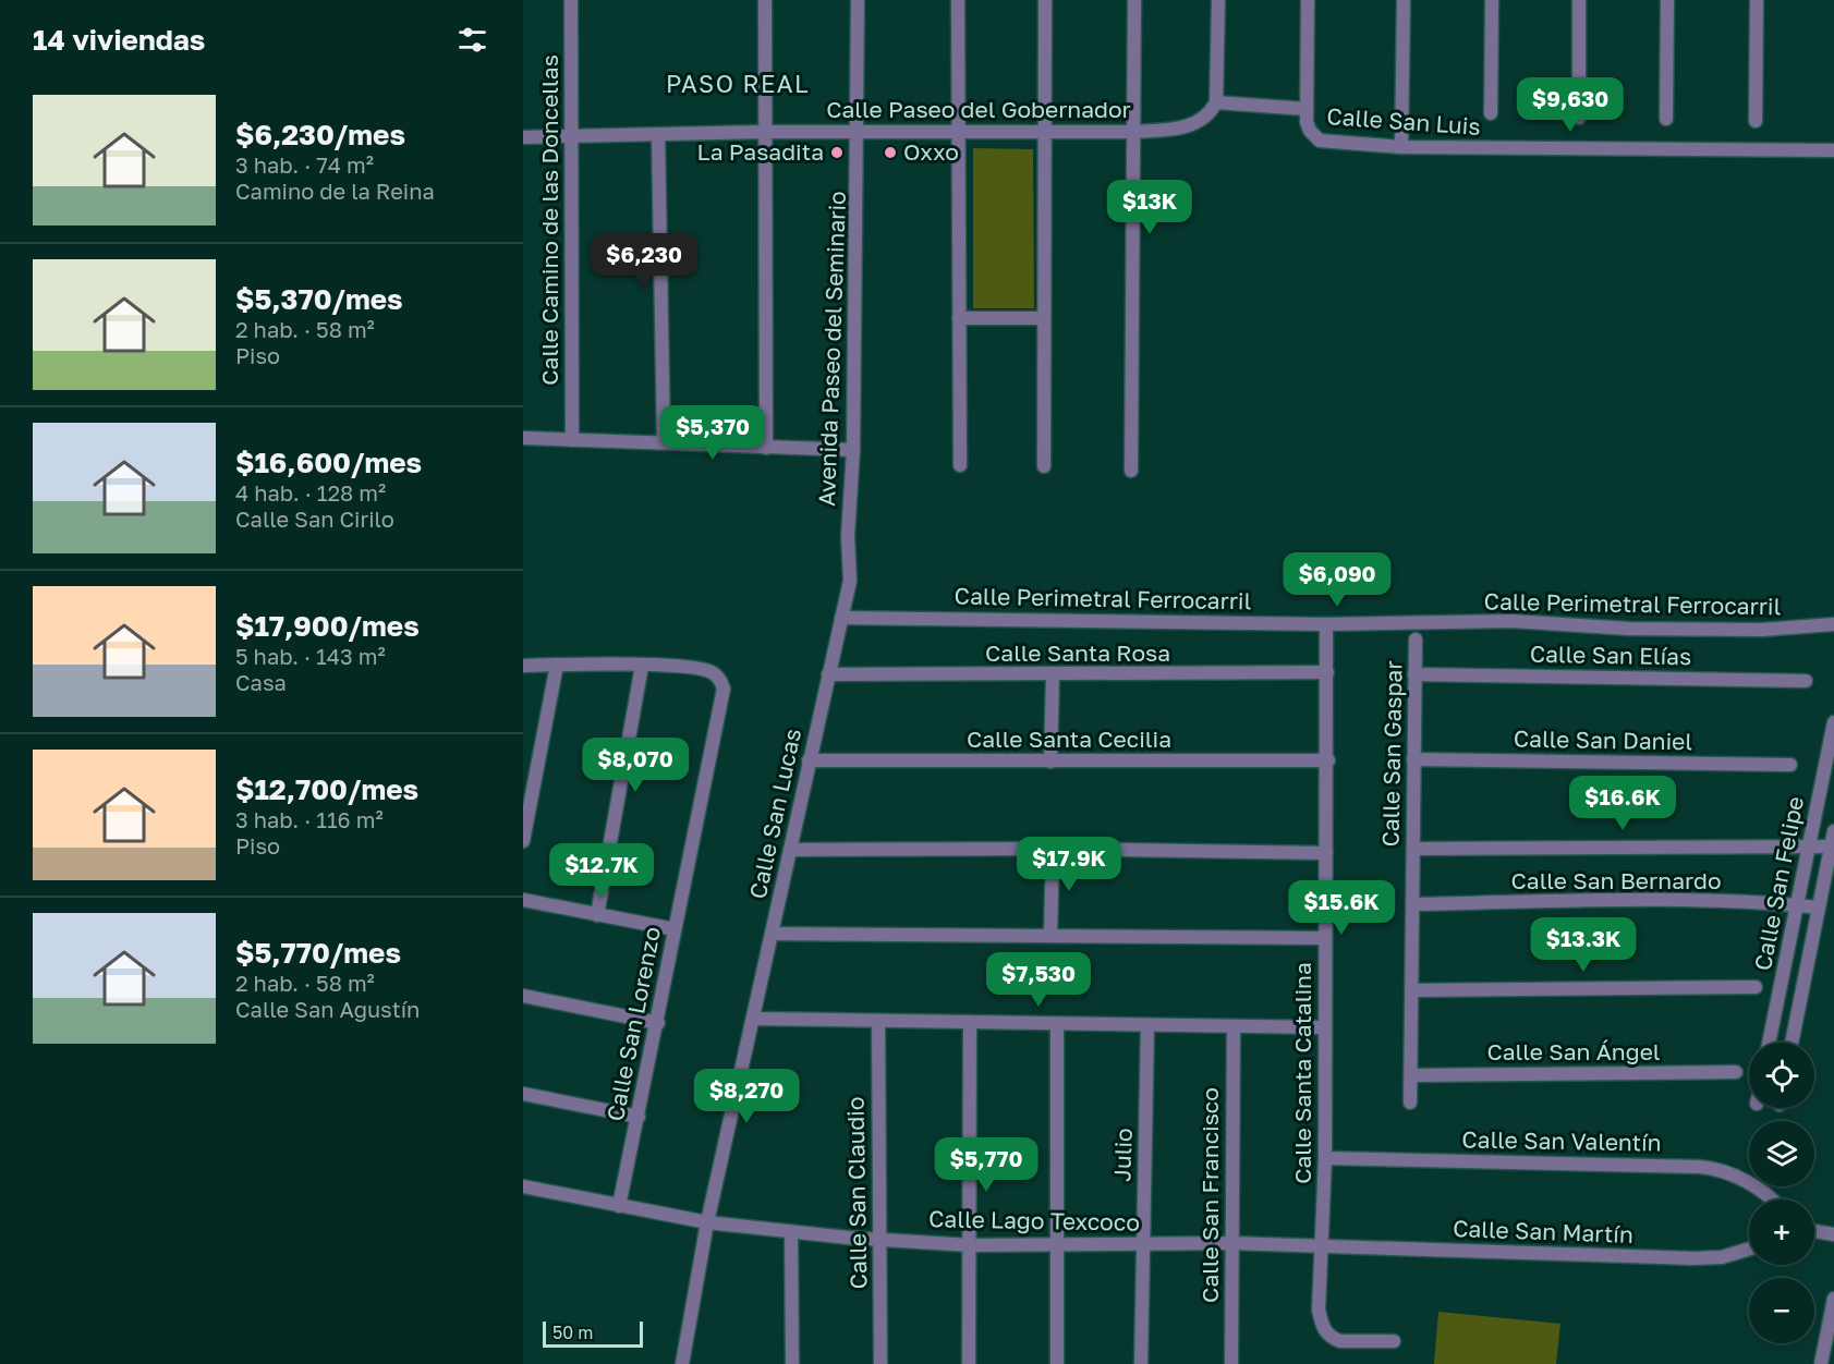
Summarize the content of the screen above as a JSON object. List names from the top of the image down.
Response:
{
  "streets": {
    "street": [
      "Calle Paseo del Gobernador",
      "Calle San Luis",
      "Calle Camino de las Doncellas",
      "Avenida Paseo del Seminario",
      "Calle Perimetral Ferrocarril",
      "Calle Santa Rosa",
      "Calle San Elías",
      "Calle Santa Cecilia",
      "Calle San Daniel",
      "Calle San Gaspar",
      "Calle San Lucas",
      "Calle San Bernardo",
      "Calle San Felipe",
      "Calle San Lorenzo",
      "Calle San Ángel",
      "Calle Santa Catalina",
      "Calle San Valentín",
      "Julio",
      "Calle San Claudio",
      "Calle San Francisco",
      "Calle Lago Texcoco",
      "Calle San Martín"
    ]
  },
  "crossings": [
    ["Calle Paseo del Gobernador", "Calle Camino de las Doncellas"],
    ["Calle Paseo del Gobernador", "Avenida Paseo del Seminario"],
    ["Avenida Paseo del Seminario", "Calle Perimetral Ferrocarril"],
    ["Avenida Paseo del Seminario", "Calle San Lucas"],
    ["Calle Perimetral Ferrocarril", "Calle San Lucas"],
    ["Calle Perimetral Ferrocarril", "Calle Santa Catalina"],
    ["Calle Santa Rosa", "Calle San Lucas"],
    ["Calle Santa Rosa", "Calle Santa Catalina"],
    ["Calle San Elías", "Calle San Gaspar"],
    ["Calle Santa Cecilia", "Calle San Lucas"],
    ["Calle Santa Cecilia", "Calle Santa Catalina"],
    ["Calle San Daniel", "Calle San Gaspar"],
    ["Calle San Gaspar", "Calle San Bernardo"],
    ["Calle San Gaspar", "Calle San Ángel"],
    ["Calle San Lucas", "Calle Lago Texcoco"],
    ["Calle San Bernardo", "Calle San Felipe"],
    ["Calle San Lorenzo", "Calle Lago Texcoco"],
    ["Calle Santa Catalina", "Calle San Valentín"],
    ["Calle Santa Catalina", "Calle Lago Texcoco"],
    ["Calle Santa Catalina", "Calle San Martín"],
    ["Julio", "Calle Lago Texcoco"],
    ["Calle San Claudio", "Calle Lago Texcoco"],
    ["Calle San Francisco", "Calle Lago Texcoco"],
    ["Calle Lago Texcoco", "Calle San Martín"]
  ],
  "districts": ["PASO REAL"],
  "places": ["La Pasadita", "Oxxo"],
  "scale_bar": "50 m",
  "page": {
    "heading": "14 viviendas",
    "price": [
      "$9,630",
      "$13K",
      "$6,230",
      "$5,370",
      "$6,090",
      "$8,070",
      "$16.6K",
      "$17.9K",
      "$12.7K",
      "$15.6K",
      "$13.3K",
      "$7,530",
      "$8,270",
      "$5,770"
    ],
    "list": [
      {
        "name": "$6,230/mes",
        "note": "3 hab. · 74 m² · Camino de la Reina"
      },
      {
        "name": "$5,370/mes",
        "note": "2 hab. · 58 m² · Piso"
      },
      {
        "name": "$16,600/mes",
        "note": "4 hab. · 128 m² · Calle San Cirilo"
      },
      {
        "name": "$17,900/mes",
        "note": "5 hab. · 143 m² · Casa"
      },
      {
        "name": "$12,700/mes",
        "note": "3 hab. · 116 m² · Piso"
      },
      {
        "name": "$5,770/mes",
        "note": "2 hab. · 58 m² · Calle San Agustín"
      }
    ],
    "map_buttons": ["+", "−"],
    "scale": "50 m"
  }
}
